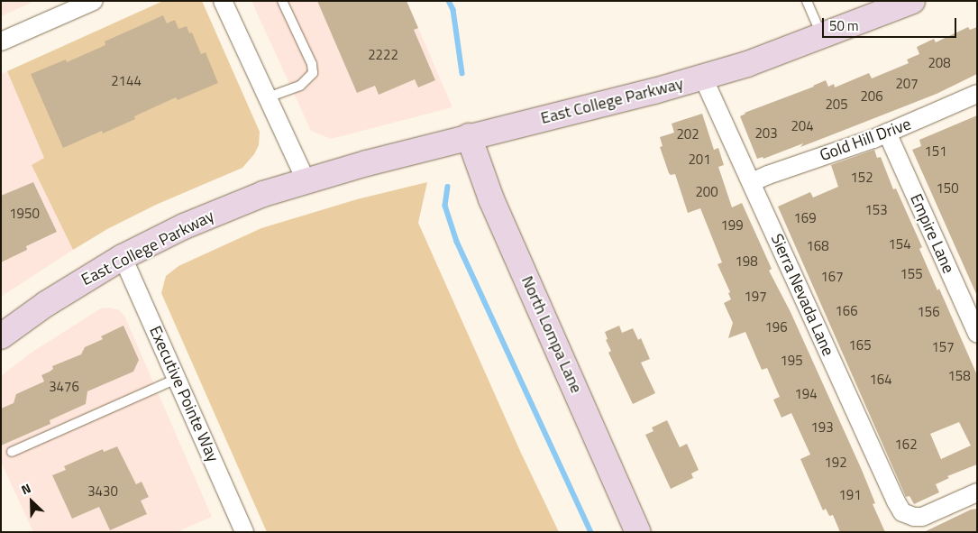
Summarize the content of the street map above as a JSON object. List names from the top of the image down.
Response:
{
  "streets": {
    "main road": ["East College Parkway", "North Lompa Lane"],
    "street": [
      "Gold Hill Drive",
      "Empire Lane",
      "Sierra Nevada Lane",
      "Executive Pointe Way"
    ]
  },
  "crossings": [
    ["East College Parkway", "Sierra Nevada Lane"],
    ["East College Parkway", "North Lompa Lane"],
    ["East College Parkway", "Executive Pointe Way"],
    ["Gold Hill Drive", "Empire Lane"],
    ["Gold Hill Drive", "Sierra Nevada Lane"]
  ],
  "house_numbers": [
    "2222",
    "208",
    "2144",
    "207",
    "206",
    "205",
    "204",
    "203",
    "202",
    "151",
    "201",
    "152",
    "150",
    "200",
    "153",
    "1950",
    "169",
    "199",
    "154",
    "168",
    "198",
    "155",
    "167",
    "197",
    "166",
    "156",
    "196",
    "165",
    "157",
    "195",
    "158",
    "164",
    "3476",
    "194",
    "193",
    "162",
    "192",
    "3430",
    "191"
  ],
  "scale_bar": "50 m",
  "north": "top left"
}
